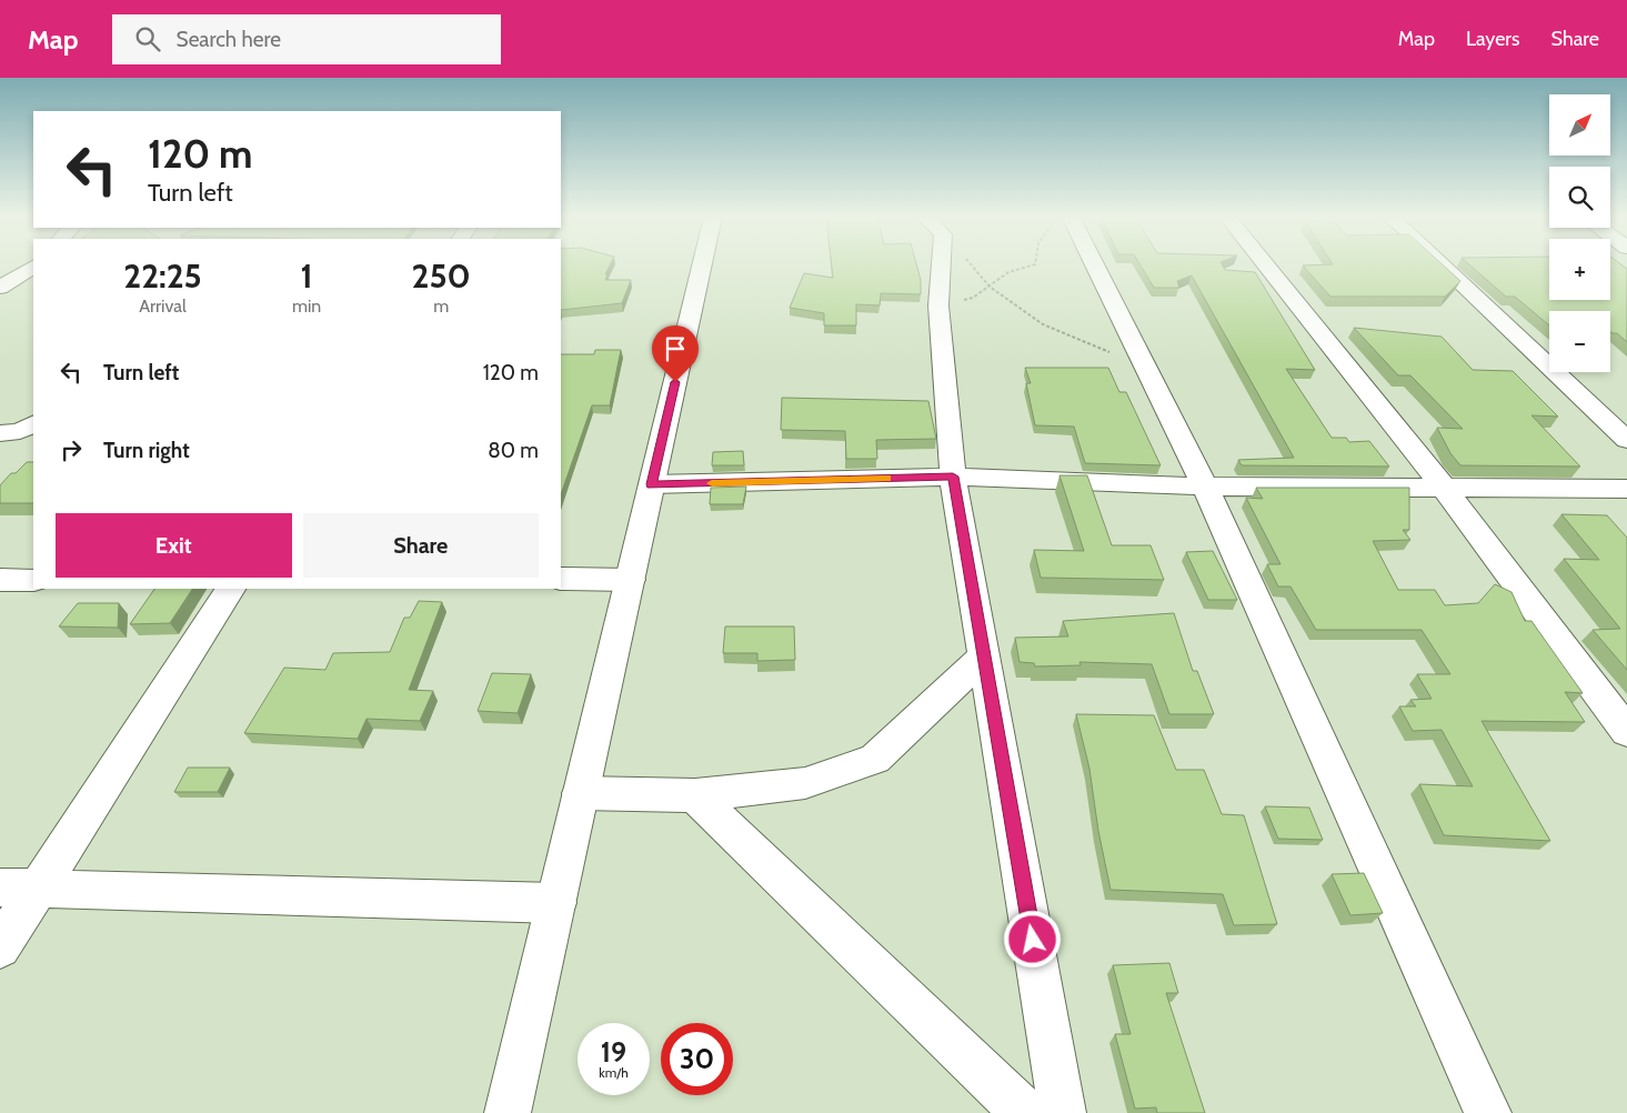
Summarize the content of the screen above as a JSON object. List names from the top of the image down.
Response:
{
  "north": "top right",
  "page": {
    "header": "Map",
    "search": "Search here",
    "nav": ["Map", "Layers", "Share"],
    "map_buttons": ["+", "−"],
    "turn": ["120 m", "Turn left"],
    "eta": [
      "22:25",
      "Arrival",
      "1",
      "min",
      "250",
      "m"
    ],
    "list": [
      {
        "name": "Turn left",
        "value": "120 m"
      },
      {
        "name": "Turn right",
        "value": "80 m"
      }
    ],
    "buttons": ["Exit", "Share"],
    "speed": "19 km/h",
    "limit": "30"
  }
}
